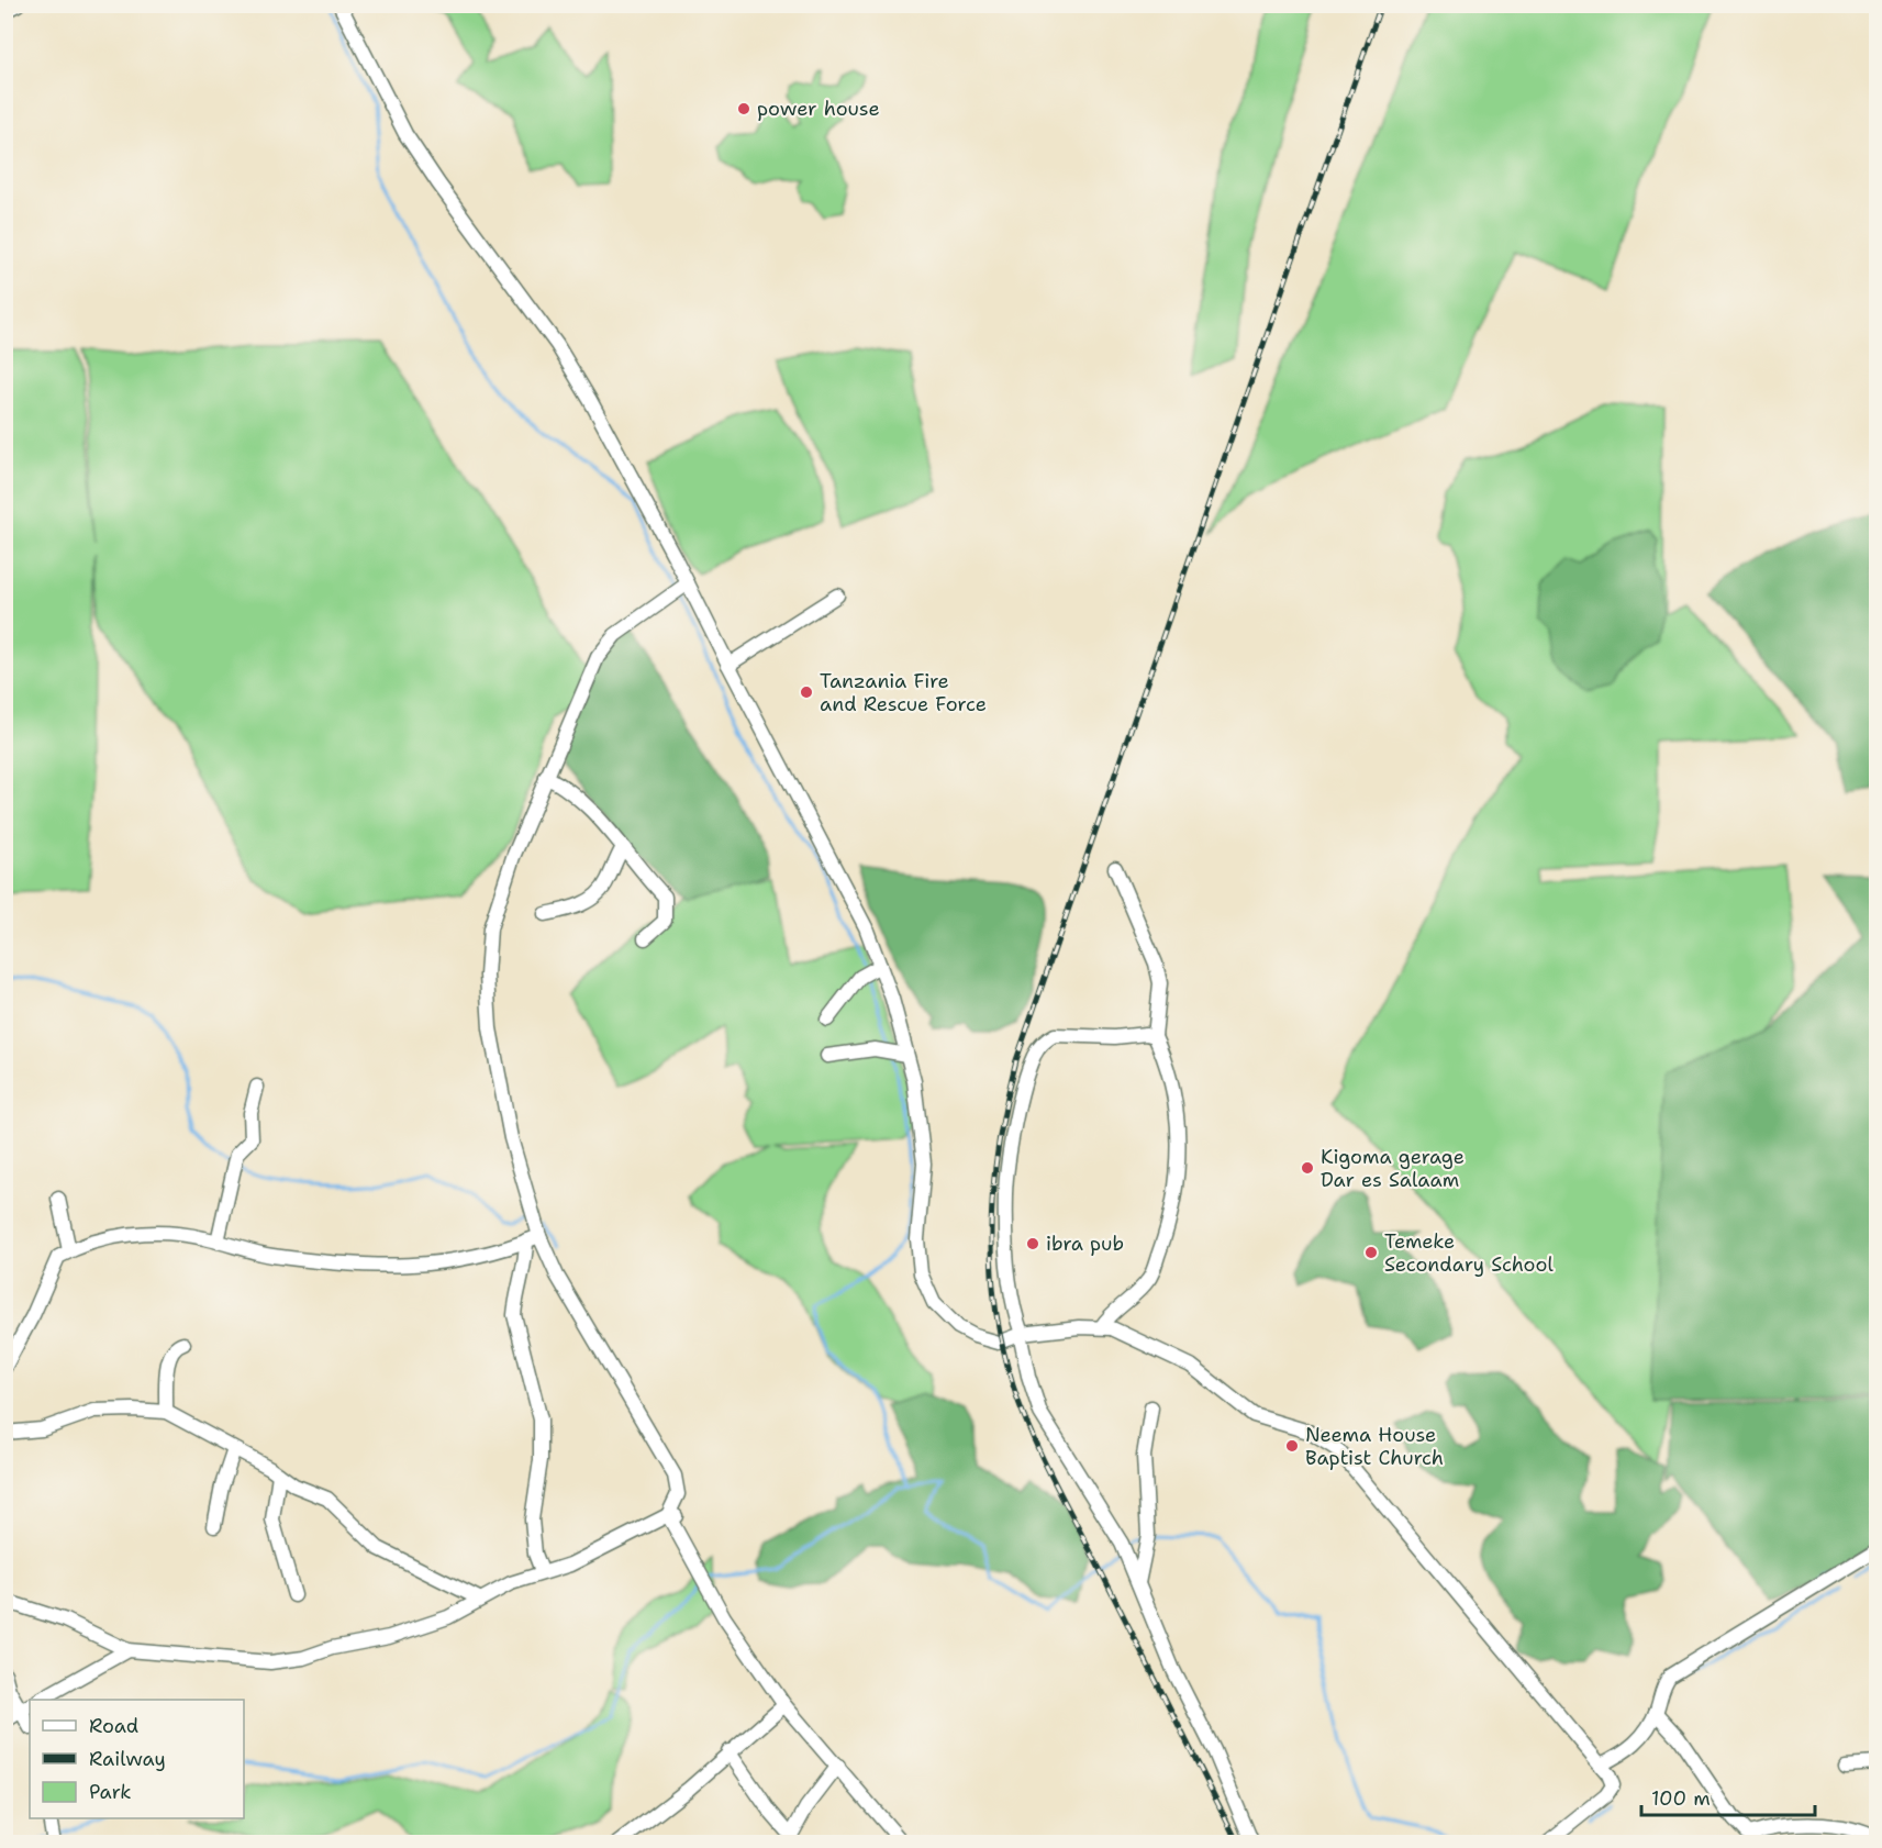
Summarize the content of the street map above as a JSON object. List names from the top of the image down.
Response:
{
  "places": [
    "power house",
    "Tanzania Fire and Rescue Force",
    "Kigoma gerage Dar es Salaam",
    "ibra pub",
    "Temeke Secondary School",
    "Neema House Baptist Church"
  ],
  "legend": ["Road", "Railway", "Park"],
  "scale_bar": "100 m"
}
